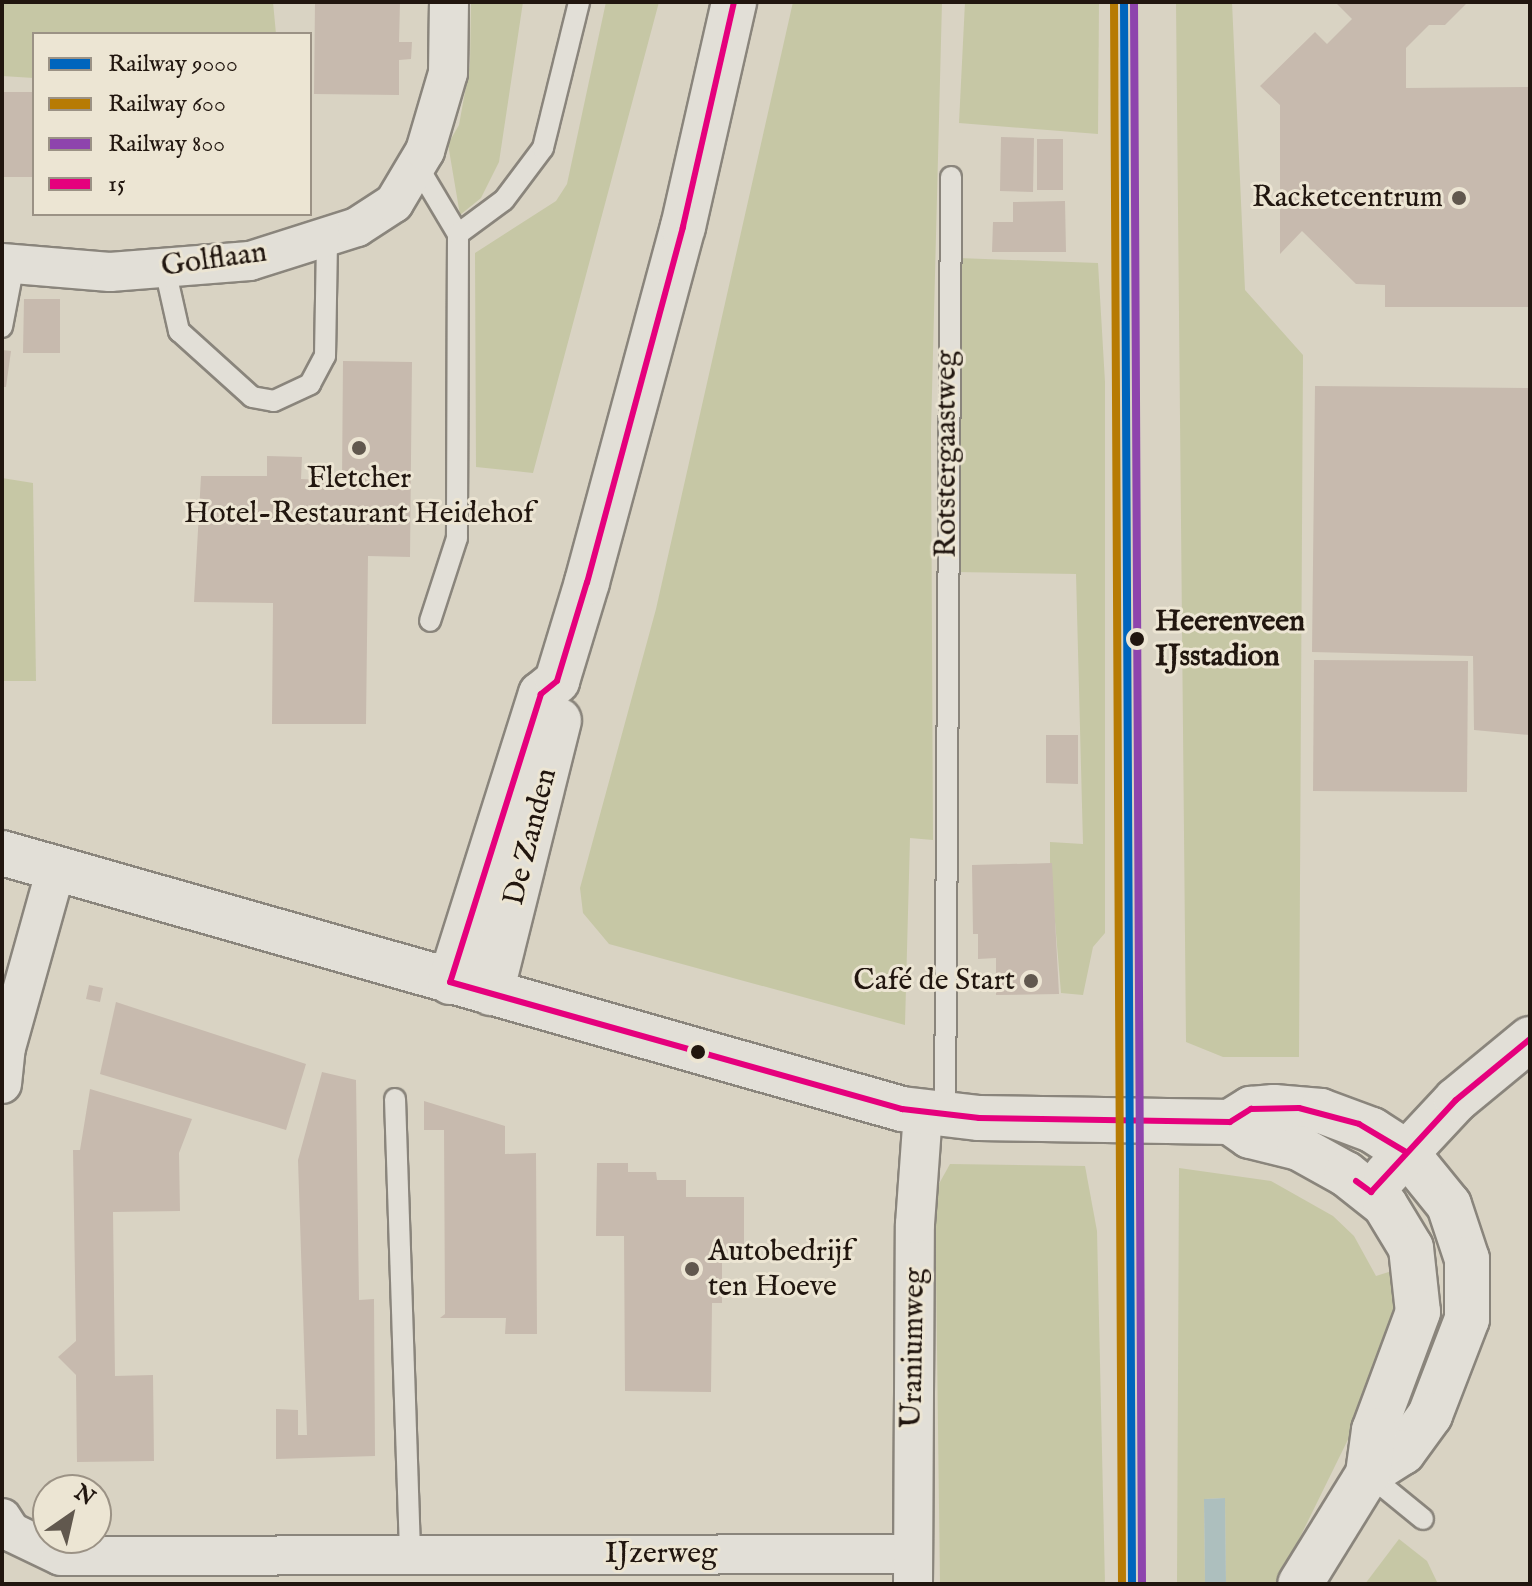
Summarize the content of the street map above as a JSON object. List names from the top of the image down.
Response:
{
  "streets": {
    "main road": ["De Zanden"],
    "street": ["Golflaan", "Uraniumweg", "IJzerweg"],
    "lane": ["Rotstergaastweg"]
  },
  "crossings": [
    ["Rotstergaastweg", "Uraniumweg"],
    ["Uraniumweg", "IJzerweg"]
  ],
  "places": [
    "Racketcentrum",
    "Fletcher Hotel-Restaurant Heidehof",
    "Heerenveen IJsstadion",
    "Café de Start",
    "Autobedrijf ten Hoeve"
  ],
  "lines": [
    "rail line 9000",
    "rail line 600",
    "rail line 800",
    "transit line 15"
  ],
  "legend": [
    "Railway 9000",
    "Railway 600",
    "Railway 800",
    "15"
  ],
  "north": "top right"
}
